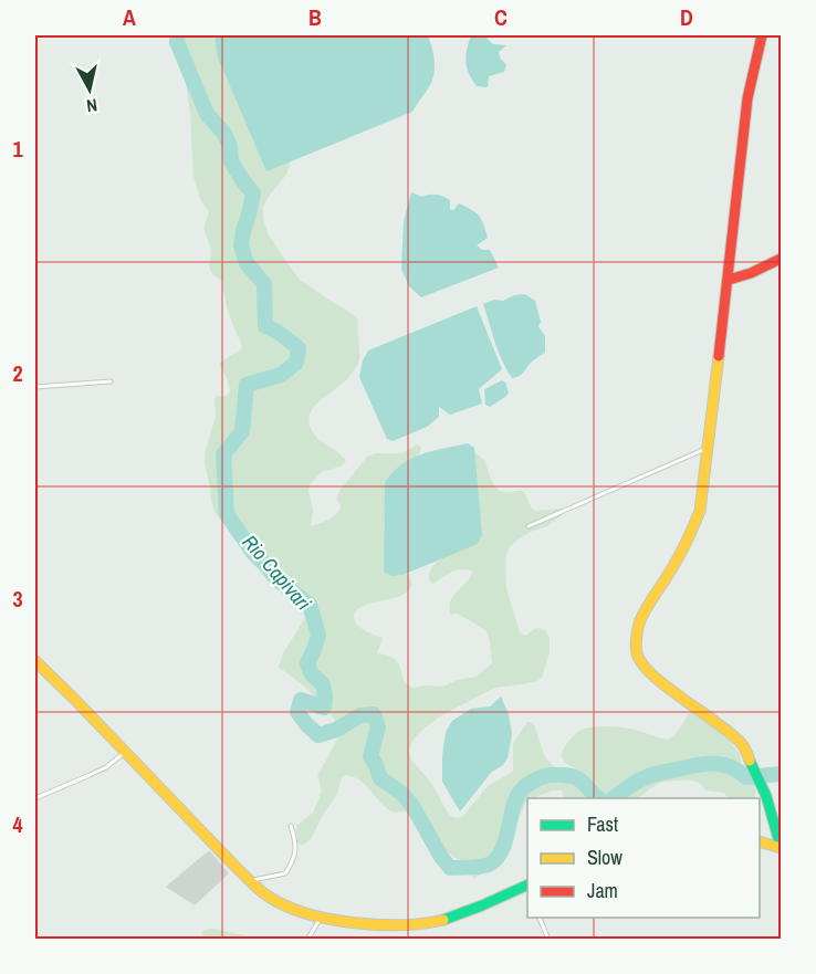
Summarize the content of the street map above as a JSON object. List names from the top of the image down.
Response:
{
  "water": ["Rio Capivari"],
  "legend": ["Fast", "Slow", "Jam"],
  "north": "bottom",
  "grid": {
    "columns": [
      "A",
      "B",
      "C",
      "D"
    ],
    "rows": [
      "1",
      "2",
      "3",
      "4"
    ]
  }
}
